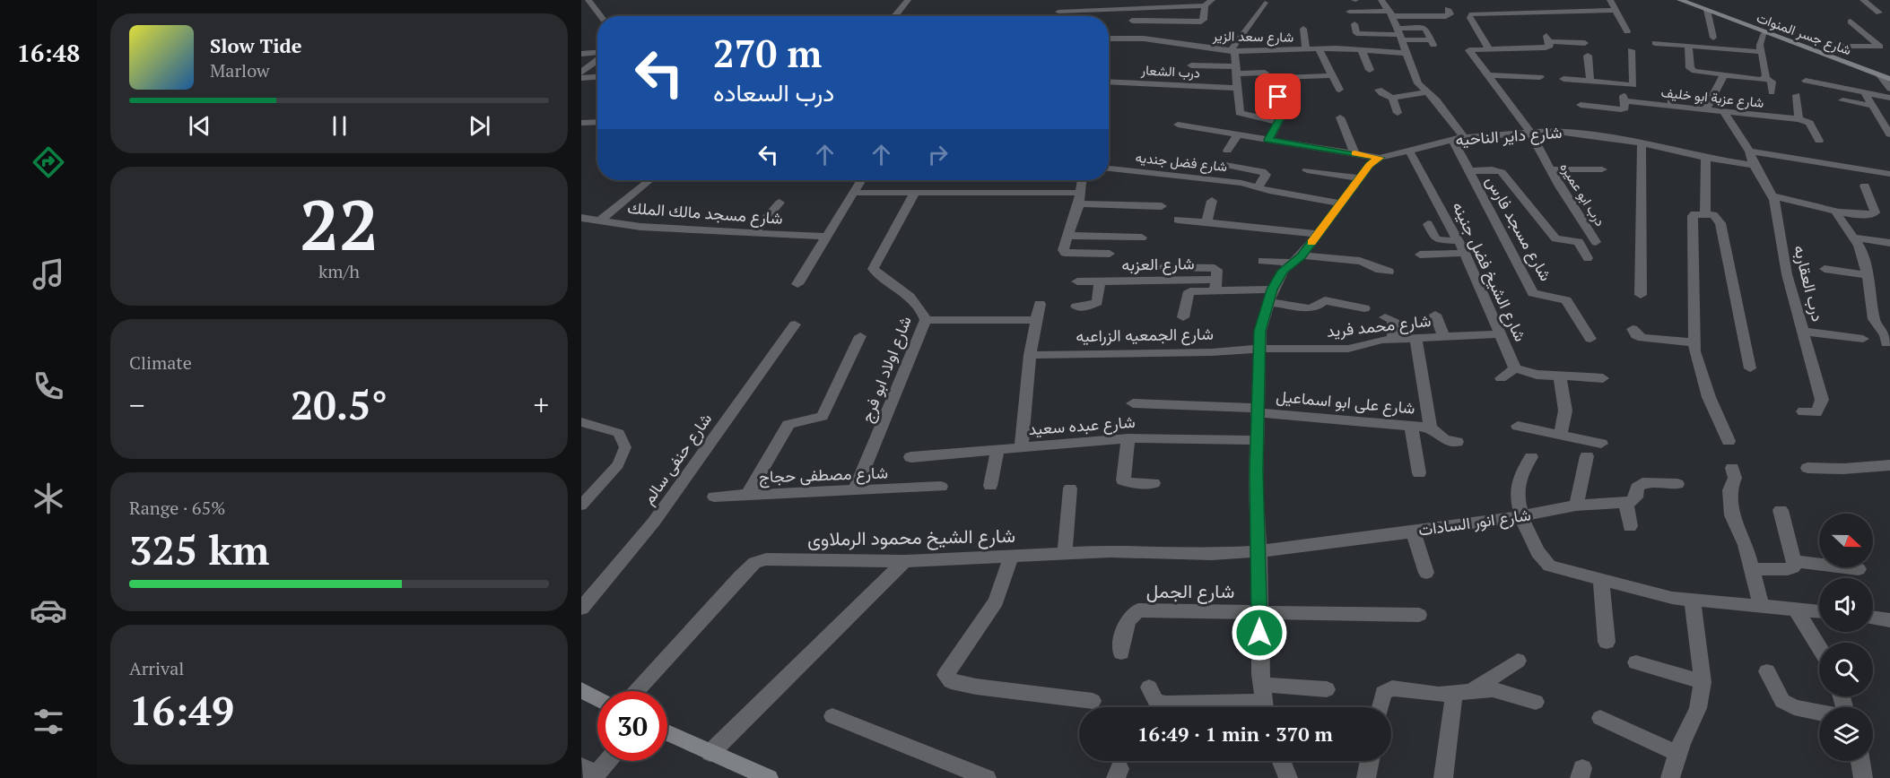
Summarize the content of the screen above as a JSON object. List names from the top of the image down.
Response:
{
  "streets": {
    "street": [
      "شارع جسر المنوات",
      "شارع سعد الزير",
      "درب الشعار",
      "شارع عزبة ابو خليف",
      "شارع داير الناحيه",
      "شارع فضل جنديه",
      "درب ابو عميره",
      "شارع مسجد مالك الملك",
      "شارع مسجد فارس",
      "شارع العزبه",
      "شارع الشيخ فضل جنينه",
      "درب العقاربه",
      "شارع محمد فريد",
      "شارع الجمعيه الزراعيه",
      "شارع اولاد ابو فرج",
      "شارع على ابو اسماعيل",
      "شارع عبده سعيد",
      "شارع حنفى سالم",
      "شارع مصطفى حجاج",
      "شارع انور السادات",
      "شارع الشيخ محمود الرملاوى",
      "شارع الجمل"
    ]
  },
  "crossings": [
    ["شارع سعد الزير", "شارع مسجد فارس"],
    ["شارع عزبة ابو خليف", "درب العقاربه"],
    ["شارع داير الناحيه", "درب ابو عميره"],
    ["شارع داير الناحيه", "شارع مسجد فارس"],
    ["شارع داير الناحيه", "شارع الشيخ فضل جنينه"],
    ["شارع داير الناحيه", "درب العقاربه"],
    ["شارع الشيخ فضل جنينه", "شارع محمد فريد"],
    ["شارع محمد فريد", "شارع الجمعيه الزراعيه"],
    ["شارع محمد فريد", "شارع على ابو اسماعيل"],
    ["شارع اولاد ابو فرج", "شارع مصطفى حجاج"],
    ["شارع انور السادات", "شارع الشيخ محمود الرملاوى"]
  ],
  "north": "right",
  "page": {
    "tabs": "16:48",
    "turn": ["270 m", "درب السعاده"],
    "song": ["Slow Tide", "Marlow"],
    "tile": [
      ["22", "km/h"],
      "Climate",
      ["Range · 65%", "325 km"],
      ["Arrival", "16:49"]
    ],
    "heat": ["−", "20.5°", "+"],
    "limit": "30",
    "trip": "16:49 · 1 min · 370 m"
  }
}
